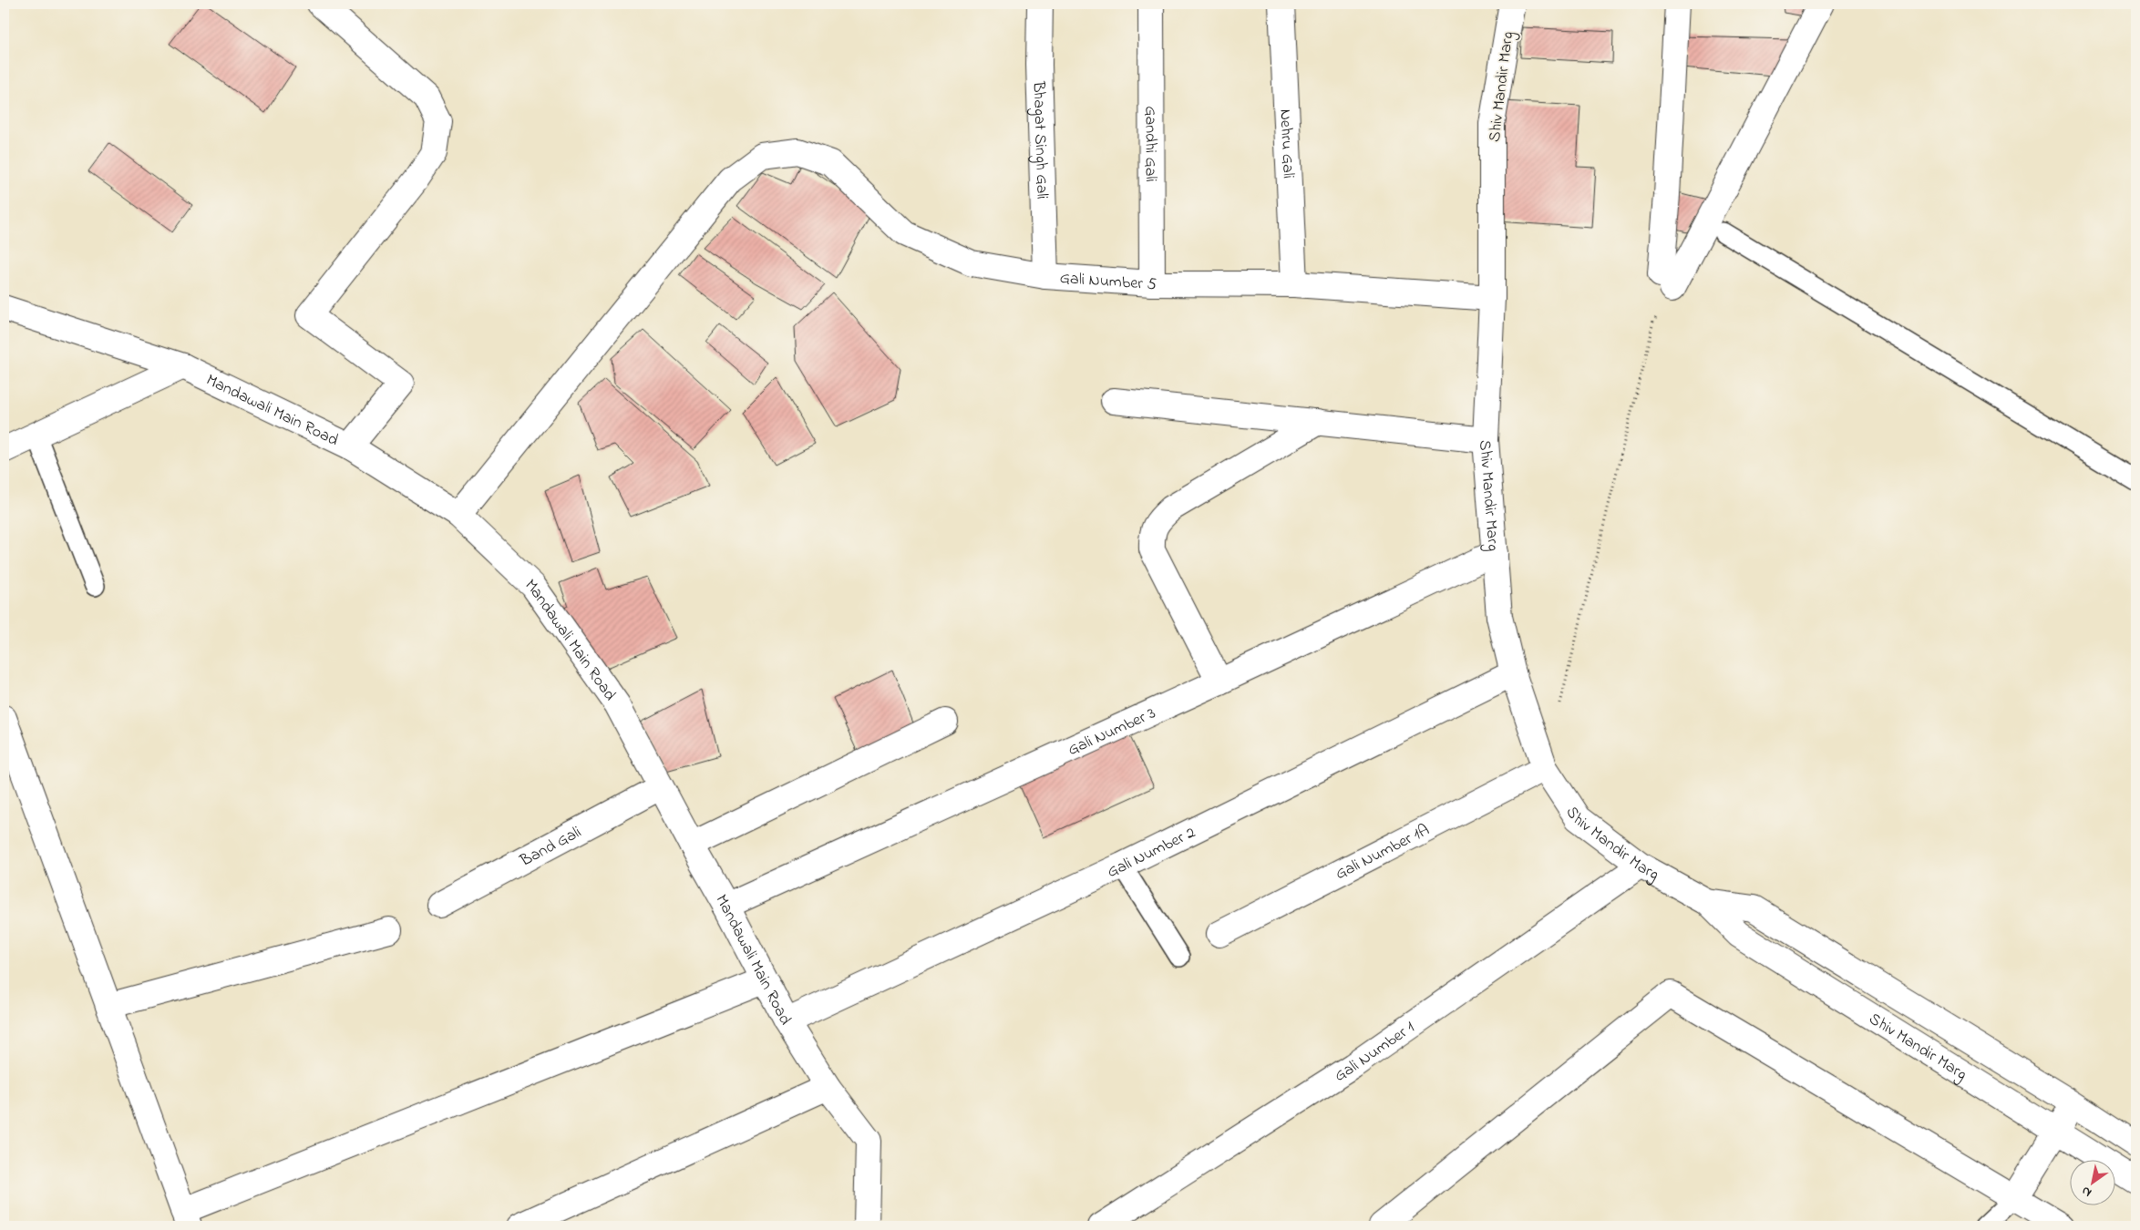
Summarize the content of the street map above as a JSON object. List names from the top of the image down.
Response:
{
  "streets": {
    "street": [
      "Shiv Mandir Marg",
      "Bhagat Singh Gali",
      "Gandhi Gali",
      "Nehru Gali",
      "Gali Number 5",
      "Mandawali Main Road",
      "Gali Number 3",
      "Band Gali",
      "Gali Number 2",
      "Gali Number 1A",
      "Gali Number 1"
    ]
  },
  "crossings": [
    ["Shiv Mandir Marg", "Gali Number 5"],
    ["Shiv Mandir Marg", "Gali Number 3"],
    ["Shiv Mandir Marg", "Gali Number 2"],
    ["Shiv Mandir Marg", "Gali Number 1A"],
    ["Shiv Mandir Marg", "Gali Number 1"],
    ["Bhagat Singh Gali", "Gali Number 5"],
    ["Gandhi Gali", "Gali Number 5"],
    ["Nehru Gali", "Gali Number 5"],
    ["Gali Number 5", "Mandawali Main Road"],
    ["Mandawali Main Road", "Gali Number 3"],
    ["Mandawali Main Road", "Band Gali"],
    ["Mandawali Main Road", "Gali Number 2"]
  ],
  "north": "bottom left"
}
